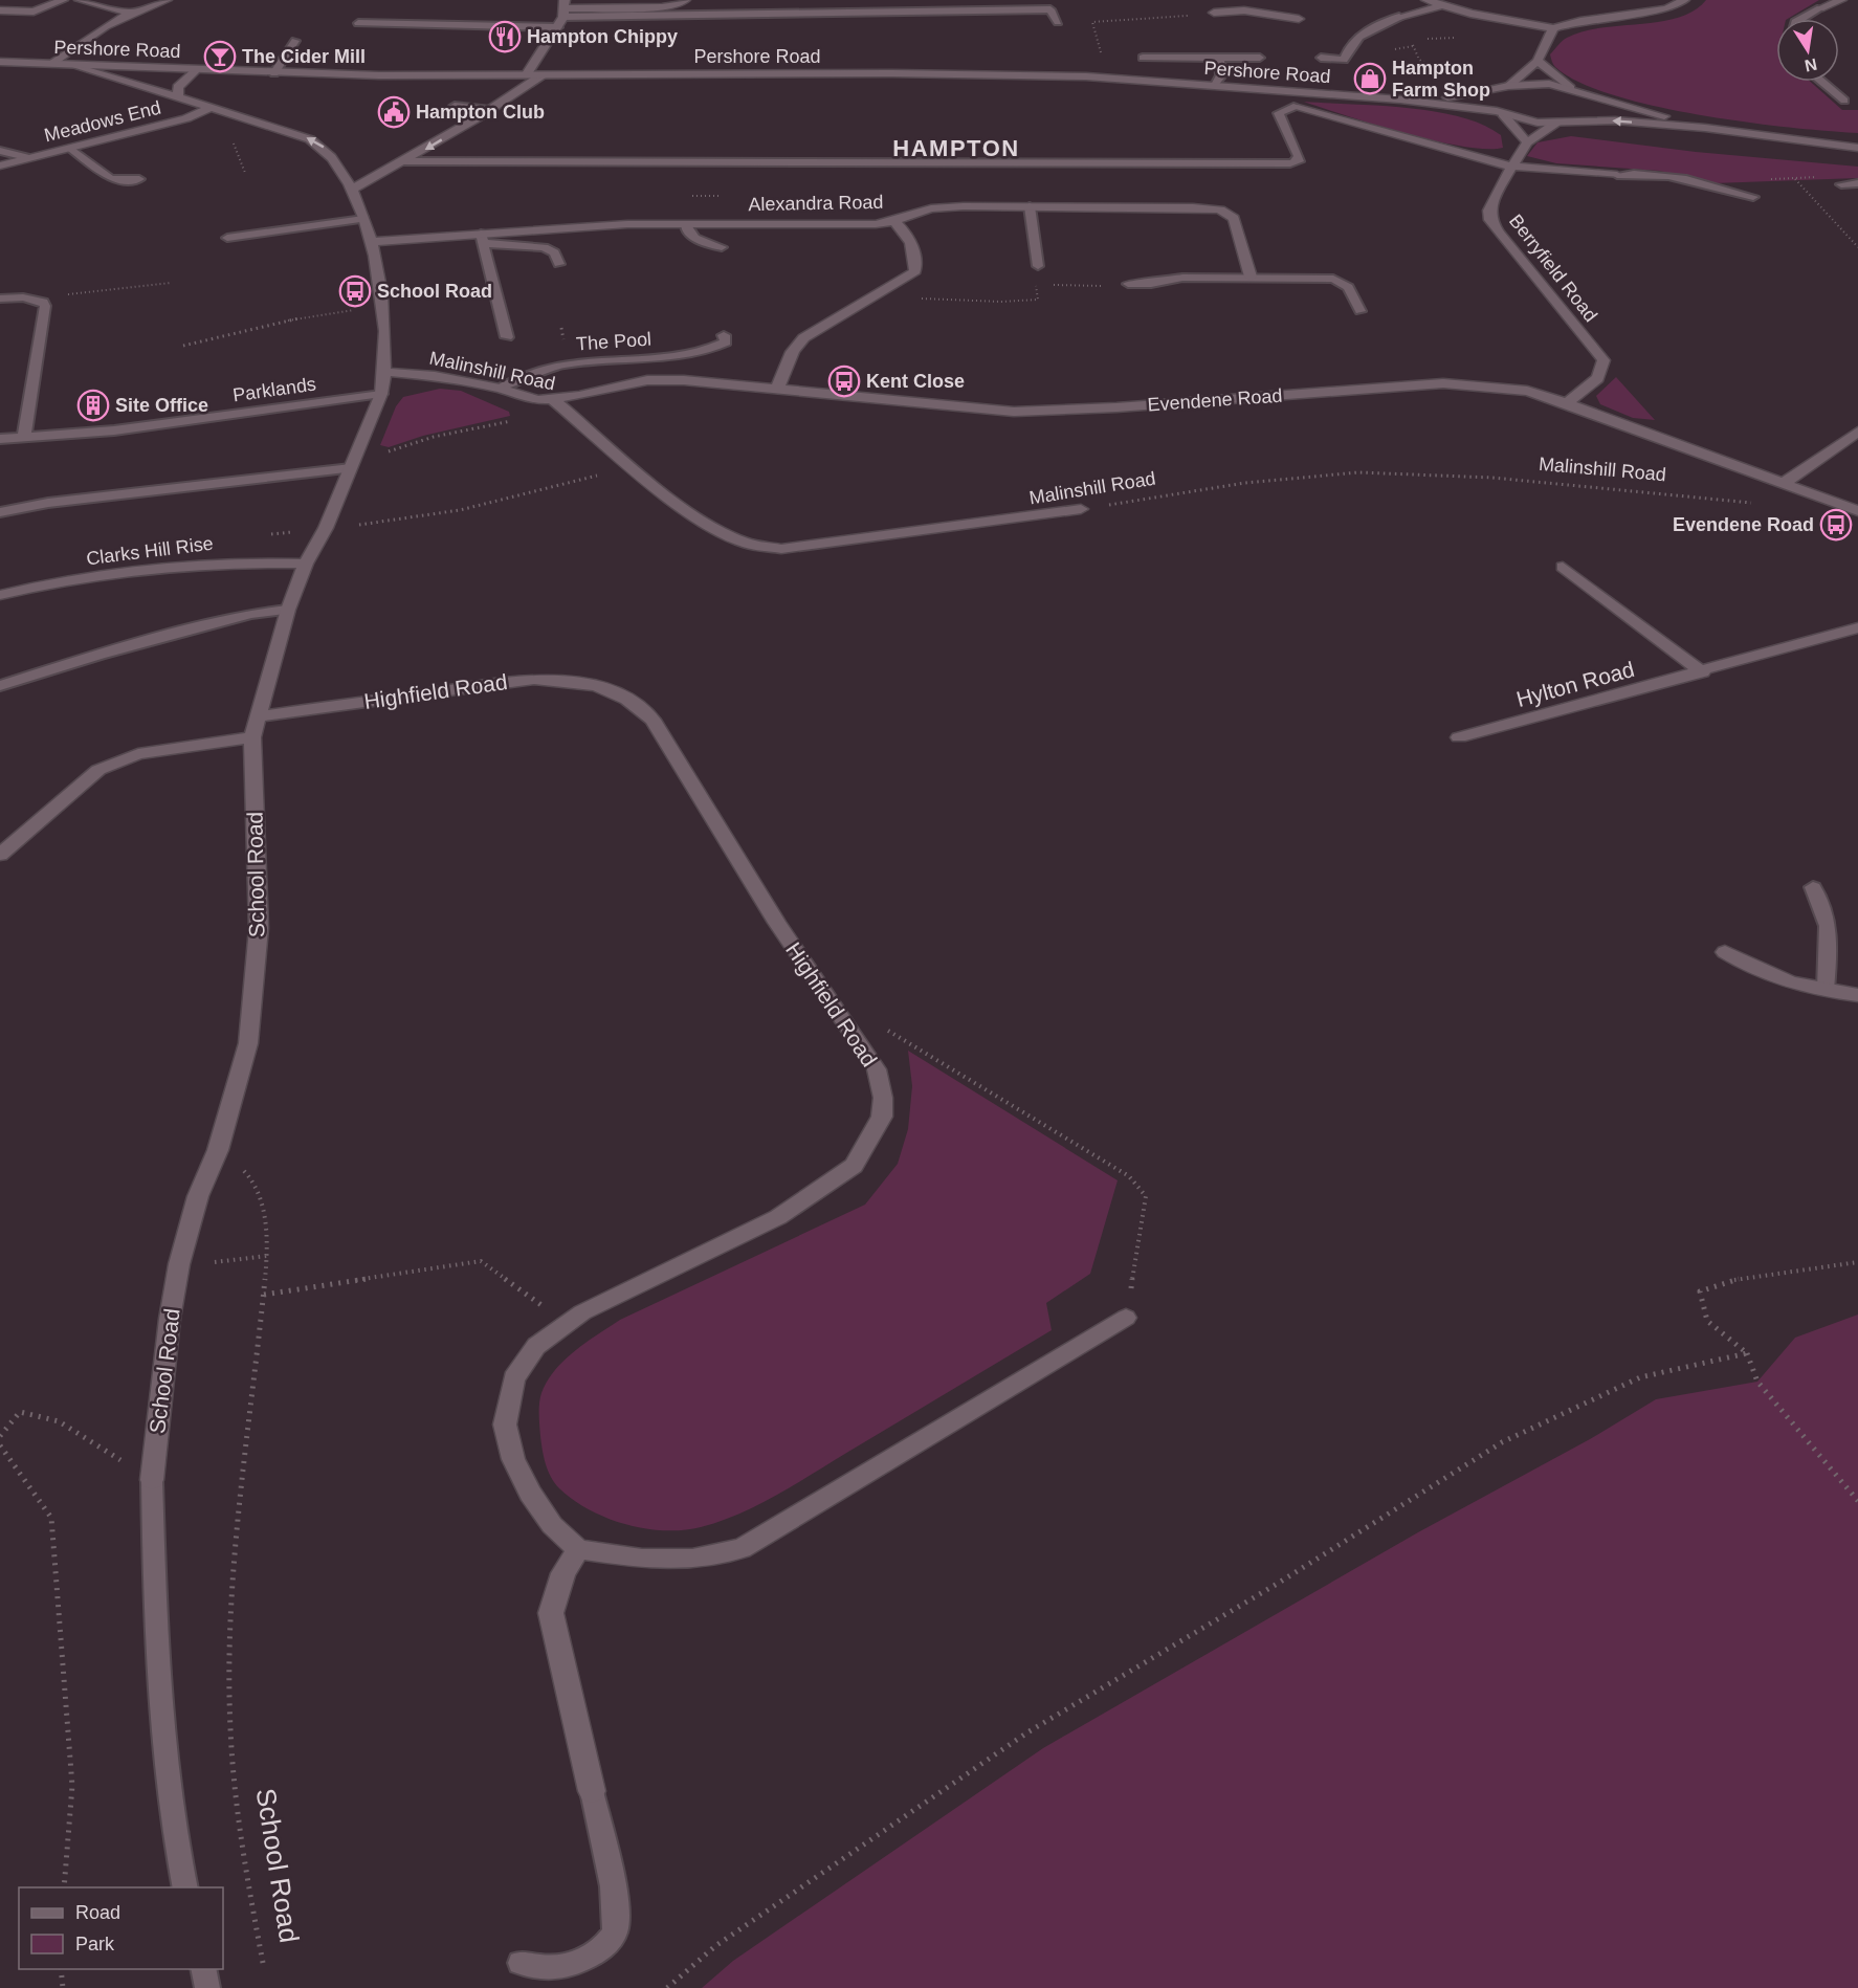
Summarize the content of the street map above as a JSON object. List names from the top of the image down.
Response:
{
  "streets": {
    "street": [
      "Pershore Road",
      "Meadows End",
      "Alexandra Road",
      "Berryfield Road",
      "Malinshill Road",
      "Evendene Road",
      "Clarks Hill Rise",
      "Hylton Road",
      "Highfield Road",
      "School Road"
    ],
    "lane": ["The Pool", "Parklands"]
  },
  "crossings": [
    ["Pershore Road", "Berryfield Road"],
    ["Pershore Road", "School Road"],
    ["Meadows End", "School Road"],
    ["Alexandra Road", "School Road"],
    ["Berryfield Road", "Evendene Road"],
    ["The Pool", "Malinshill Road"],
    ["Malinshill Road", "Evendene Road"],
    ["Malinshill Road", "School Road"],
    ["Parklands", "School Road"],
    ["Clarks Hill Rise", "School Road"],
    ["Highfield Road", "School Road"]
  ],
  "districts": ["HAMPTON"],
  "places": {
    "restaurant": ["Hampton Chippy"],
    "bar": ["The Cider Mill"],
    "shop": ["Hampton Farm Shop"],
    "public building": ["Hampton Club"],
    "bus stop": ["School Road", "Kent Close", "Evendene Road"],
    "building": ["Site Office"]
  },
  "legend": ["Road", "Park"],
  "north": "bottom"
}
